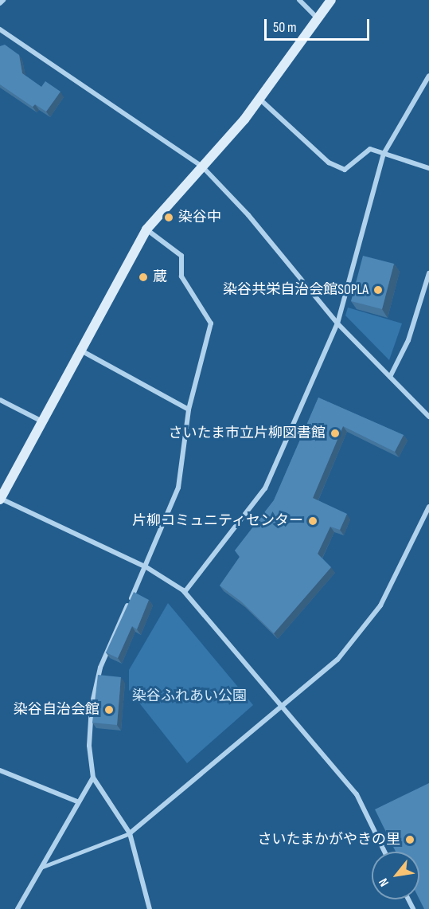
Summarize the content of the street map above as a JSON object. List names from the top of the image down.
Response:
{
  "parks": ["染谷ふれあい公園"],
  "places": [
    "染谷中",
    "蔵",
    "染谷共栄自治会館SOPLA",
    "さいたま市立片柳図書館",
    "片柳コミュニティセンター",
    "染谷自治会館",
    "さいたまかがやきの里"
  ],
  "scale_bar": "50 m",
  "north": "bottom left"
}
